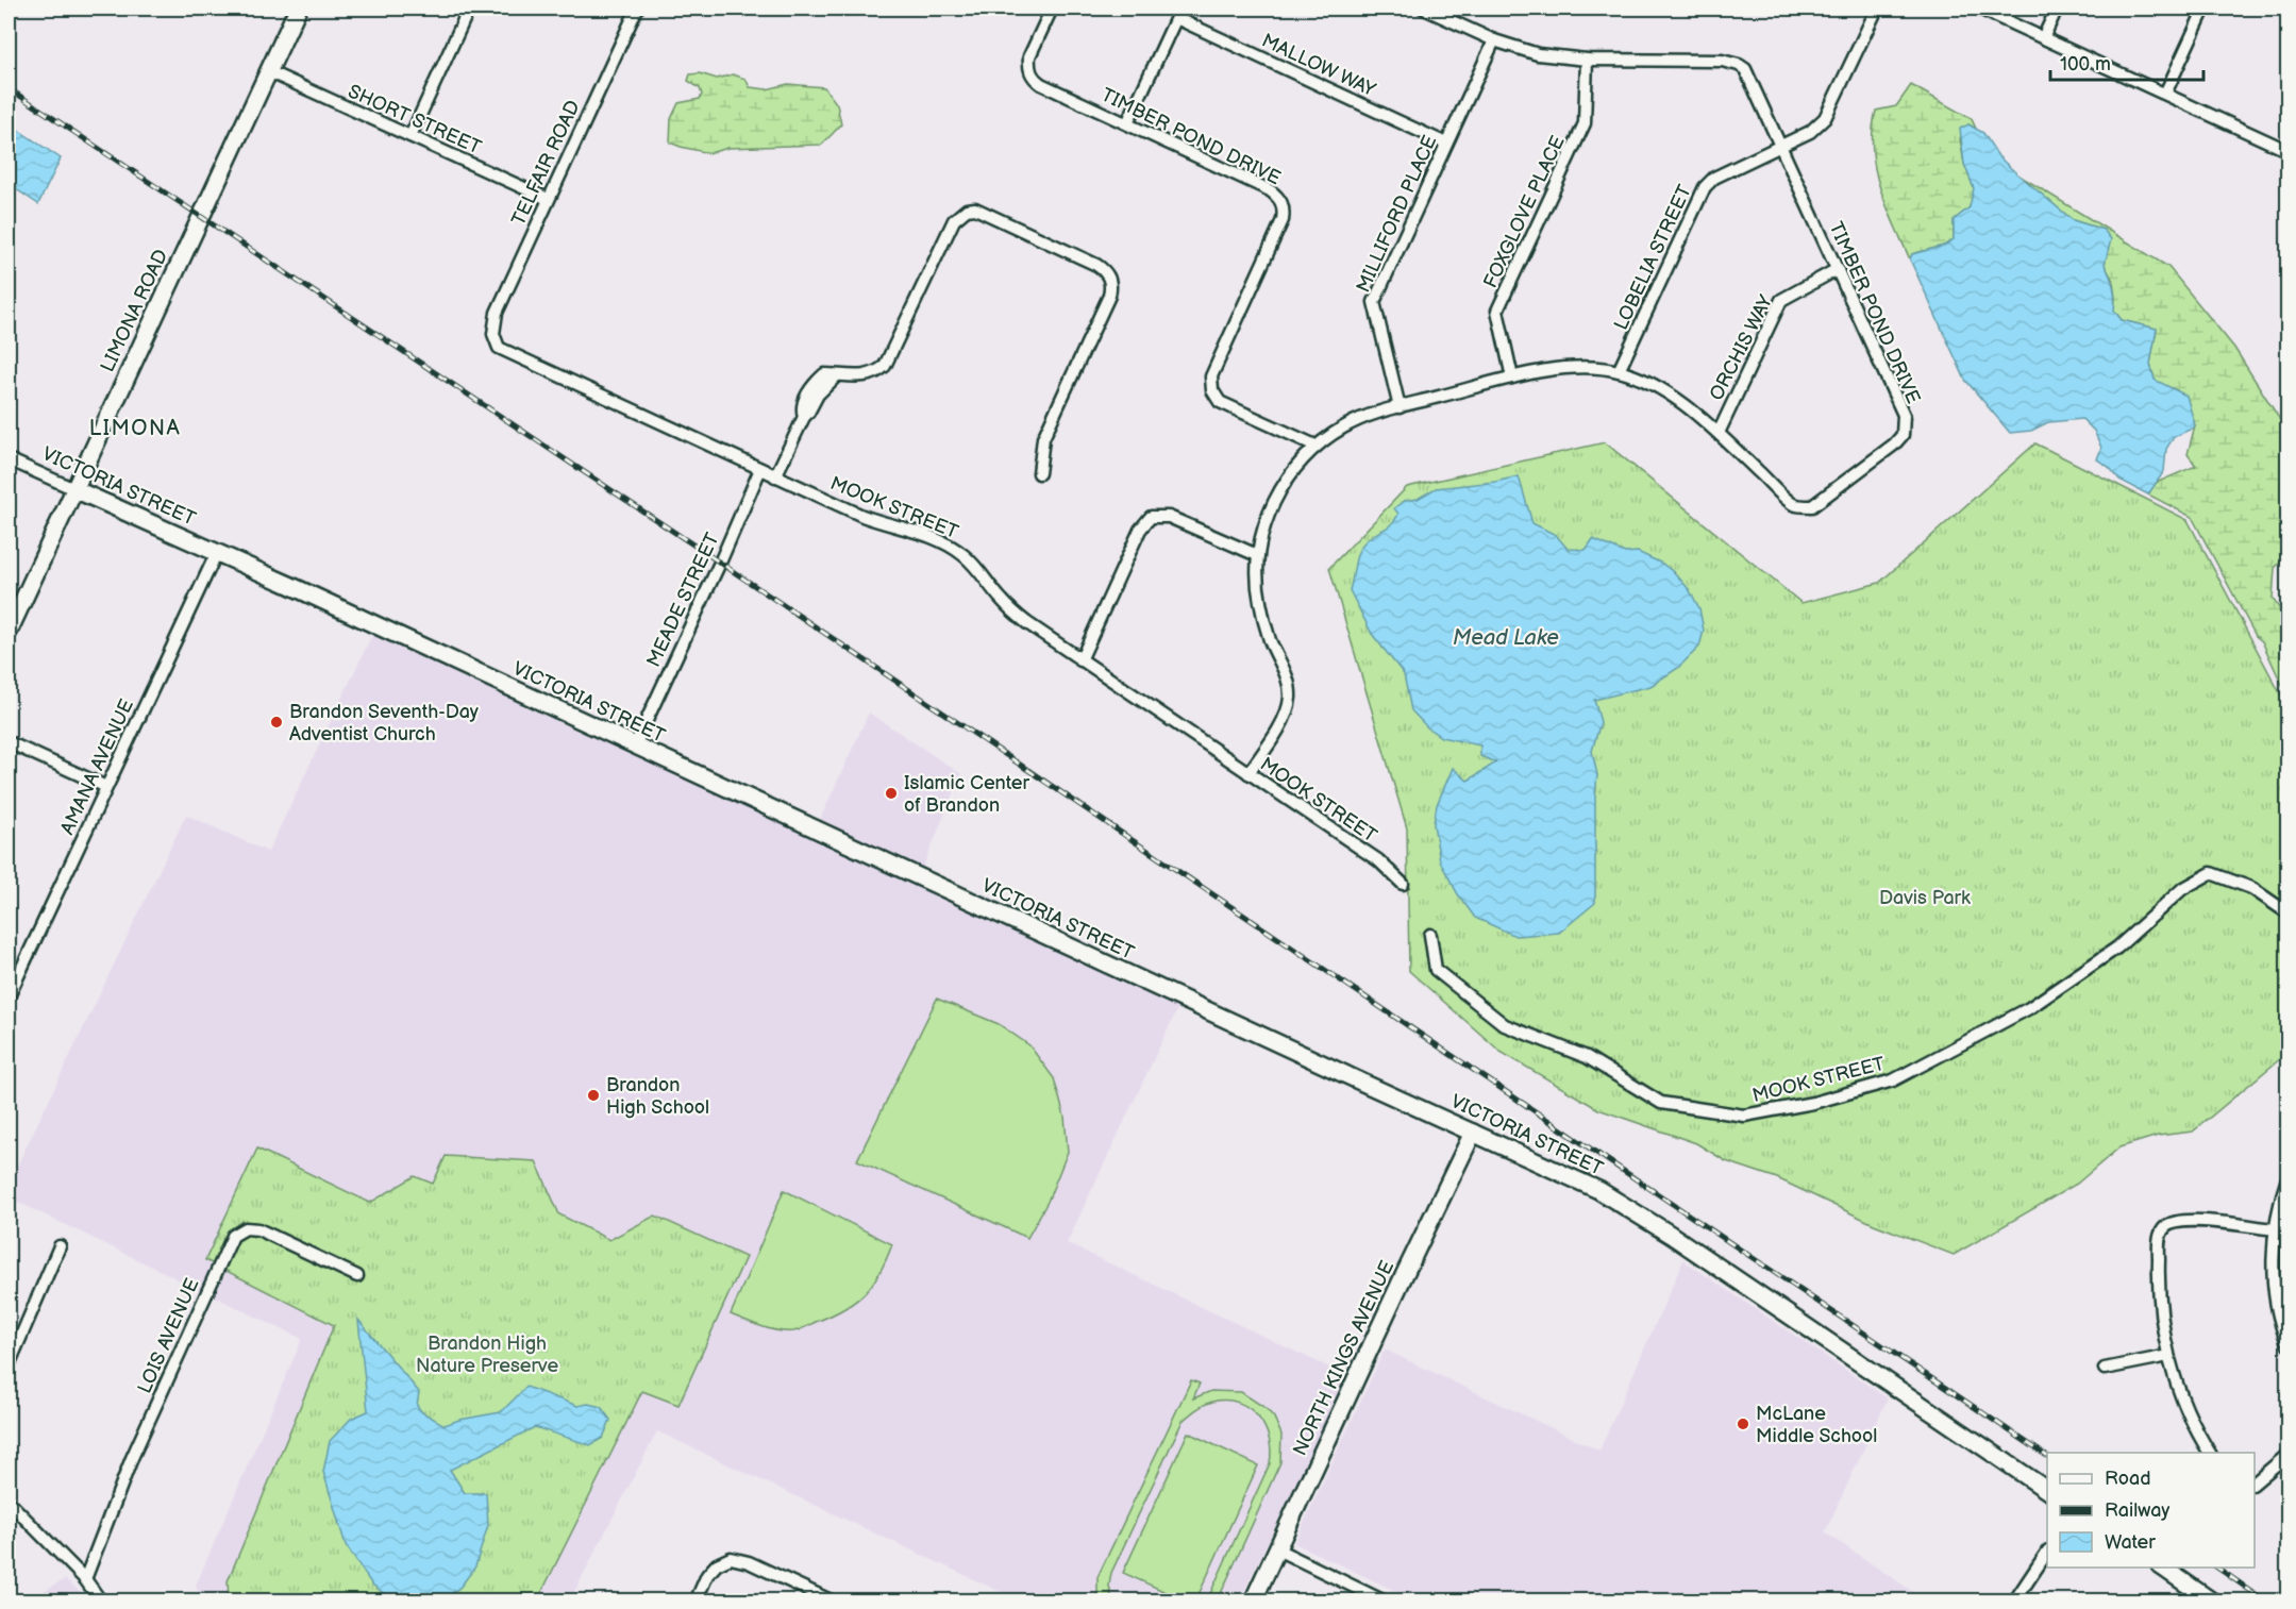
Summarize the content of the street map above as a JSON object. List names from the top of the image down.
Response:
{
  "streets": {
    "street": [
      "MALLOW WAY",
      "SHORT STREET",
      "TIMBER POND DRIVE",
      "TELFAIR ROAD",
      "FOXGLOVE PLACE",
      "MILLIFORD PLACE",
      "LOBELIA STREET",
      "LIMONA ROAD",
      "ORCHIS WAY",
      "VICTORIA STREET",
      "MOOK STREET",
      "MEADE STREET",
      "AMANA AVENUE",
      "LOIS AVENUE",
      "NORTH KINGS AVENUE"
    ]
  },
  "crossings": [
    ["MALLOW WAY", "MILLIFORD PLACE"],
    ["SHORT STREET", "TELFAIR ROAD"],
    ["SHORT STREET", "LIMONA ROAD"],
    ["TIMBER POND DRIVE", "FOXGLOVE PLACE"],
    ["TIMBER POND DRIVE", "MILLIFORD PLACE"],
    ["TIMBER POND DRIVE", "LOBELIA STREET"],
    ["TIMBER POND DRIVE", "ORCHIS WAY"],
    ["TIMBER POND DRIVE", "MOOK STREET"],
    ["TELFAIR ROAD", "MOOK STREET"],
    ["LIMONA ROAD", "VICTORIA STREET"],
    ["VICTORIA STREET", "MEADE STREET"],
    ["VICTORIA STREET", "AMANA AVENUE"],
    ["VICTORIA STREET", "NORTH KINGS AVENUE"],
    ["MOOK STREET", "MEADE STREET"]
  ],
  "districts": ["LIMONA"],
  "water": ["Mead Lake"],
  "parks": ["Davis Park", "Brandon High Nature Preserve"],
  "places": [
    "Brandon Seventh-Day Adventist Church",
    "Islamic Center of Brandon",
    "Brandon High School",
    "McLane Middle School"
  ],
  "legend": ["Road", "Railway", "Water"],
  "scale_bar": "100 m"
}
